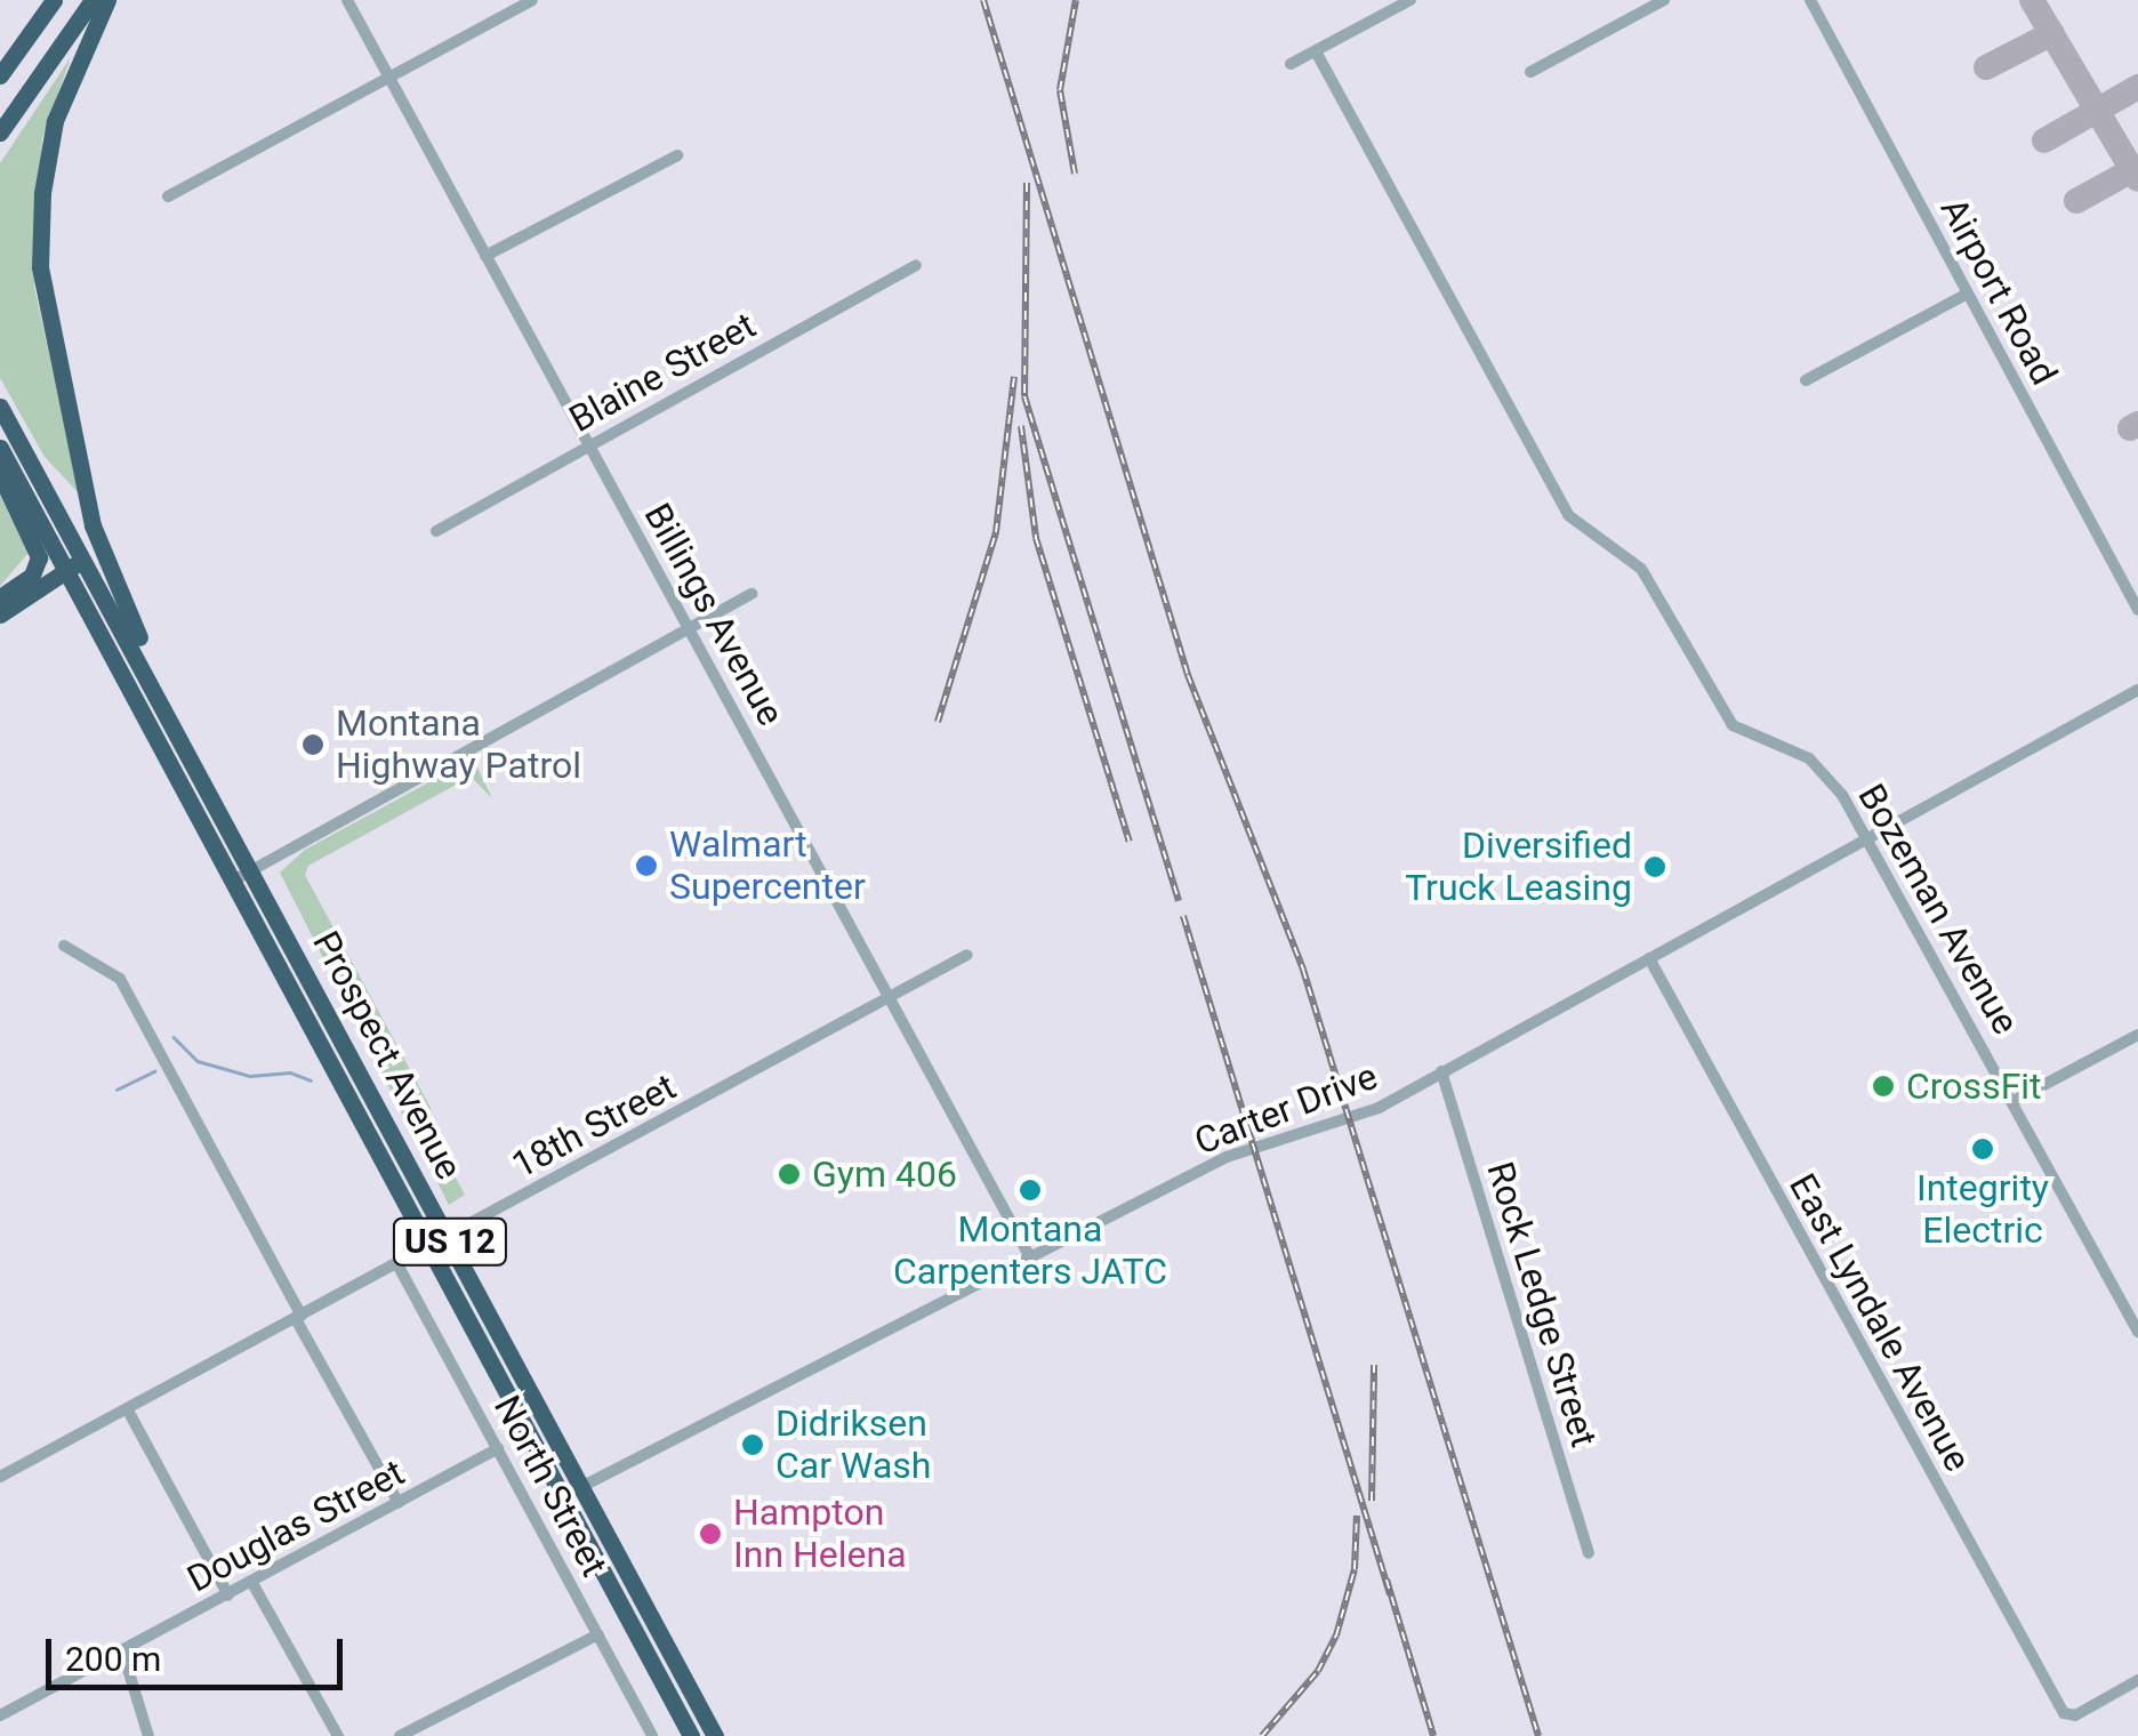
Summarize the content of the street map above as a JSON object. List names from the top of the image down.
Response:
{
  "streets": {
    "highway": ["Prospect Avenue", "US 12"],
    "street": [
      "Airport Road",
      "Blaine Street",
      "Billings Avenue",
      "Bozeman Avenue",
      "Carter Drive",
      "18th Street",
      "Rock Ledge Street",
      "East Lyndale Avenue",
      "North Street",
      "Douglas Street"
    ]
  },
  "crossings": [
    ["Blaine Street", "Billings Avenue"],
    ["Billings Avenue", "Carter Drive"],
    ["Billings Avenue", "18th Street"],
    ["Bozeman Avenue", "Carter Drive"],
    ["Prospect Avenue", "Carter Drive"],
    ["Prospect Avenue", "18th Street"],
    ["Carter Drive", "Rock Ledge Street"],
    ["Carter Drive", "East Lyndale Avenue"],
    ["18th Street", "North Street"],
    ["North Street", "Douglas Street"]
  ],
  "places": [
    "Montana Highway Patrol",
    "Walmart Supercenter",
    "Diversified Truck Leasing",
    "CrossFit",
    "Integrity Electric",
    "Gym 406",
    "Montana Carpenters JATC",
    "Didriksen Car Wash",
    "Hampton Inn Helena"
  ],
  "scale_bar": "200 m"
}
